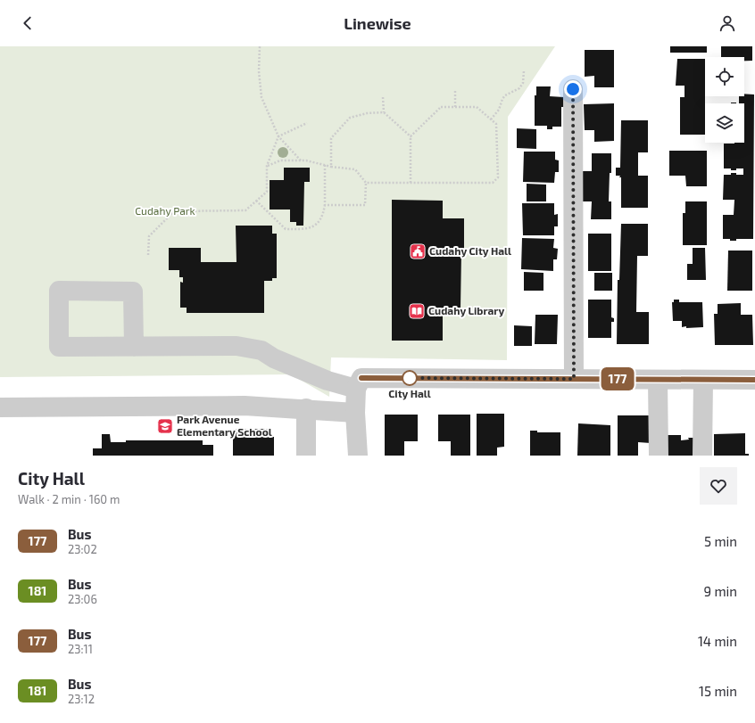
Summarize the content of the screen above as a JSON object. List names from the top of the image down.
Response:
{
  "parks": ["Cudahy Park"],
  "places": {
    "public building": ["Cudahy City Hall"],
    "library": ["Cudahy Library"],
    "other": ["City Hall"],
    "school or university": ["Park Avenue Elementary School"]
  },
  "lines": ["bus line 177"],
  "page": {
    "header": "Linewise",
    "on_map": "177",
    "heading": ["City Hall", "Walk · 2 min · 160 m"],
    "list": [
      {
        "mark": "177",
        "name": "Bus",
        "note": "23:02",
        "value": "5 min"
      },
      {
        "mark": "181",
        "name": "Bus",
        "note": "23:06",
        "value": "9 min"
      },
      {
        "mark": "177",
        "name": "Bus",
        "note": "23:11",
        "value": "14 min"
      },
      {
        "mark": "181",
        "name": "Bus",
        "note": "23:12",
        "value": "15 min"
      }
    ]
  }
}
